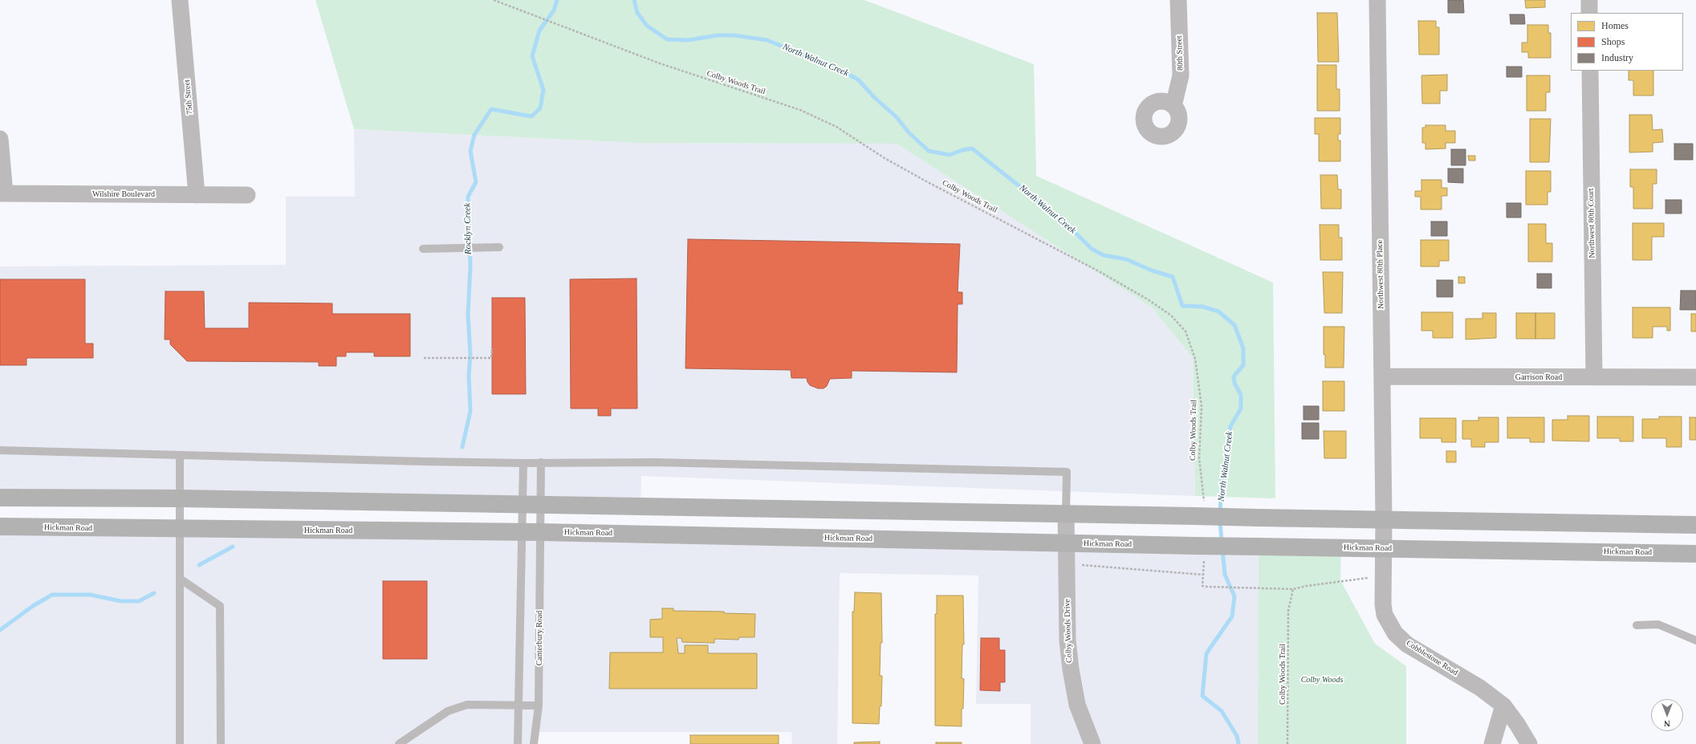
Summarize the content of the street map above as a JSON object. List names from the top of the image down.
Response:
{
  "streets": {
    "main road": ["Hickman Road"],
    "street": [
      "80th Street",
      "75th Street",
      "Wilshire Boulevard",
      "Northwest 80th Court",
      "Northwest 80th Place",
      "Garrison Road",
      "Colby Woods Drive",
      "Cobblestone Road"
    ],
    "lane": ["Canterbury Road"],
    "path": ["Colby Woods Trail"]
  },
  "crossings": [
    ["75th Street", "Wilshire Boulevard"],
    ["Northwest 80th Court", "Garrison Road"],
    ["Northwest 80th Place", "Garrison Road"],
    ["Northwest 80th Place", "Hickman Road"],
    ["Northwest 80th Place", "Cobblestone Road"],
    ["Hickman Road", "Colby Woods Drive"],
    ["Hickman Road", "Canterbury Road"],
    ["Hickman Road", "Cobblestone Road"]
  ],
  "water": ["North Walnut Creek", "Rocklyn Creek"],
  "parks": ["Colby Woods"],
  "legend": ["Homes", "Shops", "Industry"],
  "north": "bottom"
}
